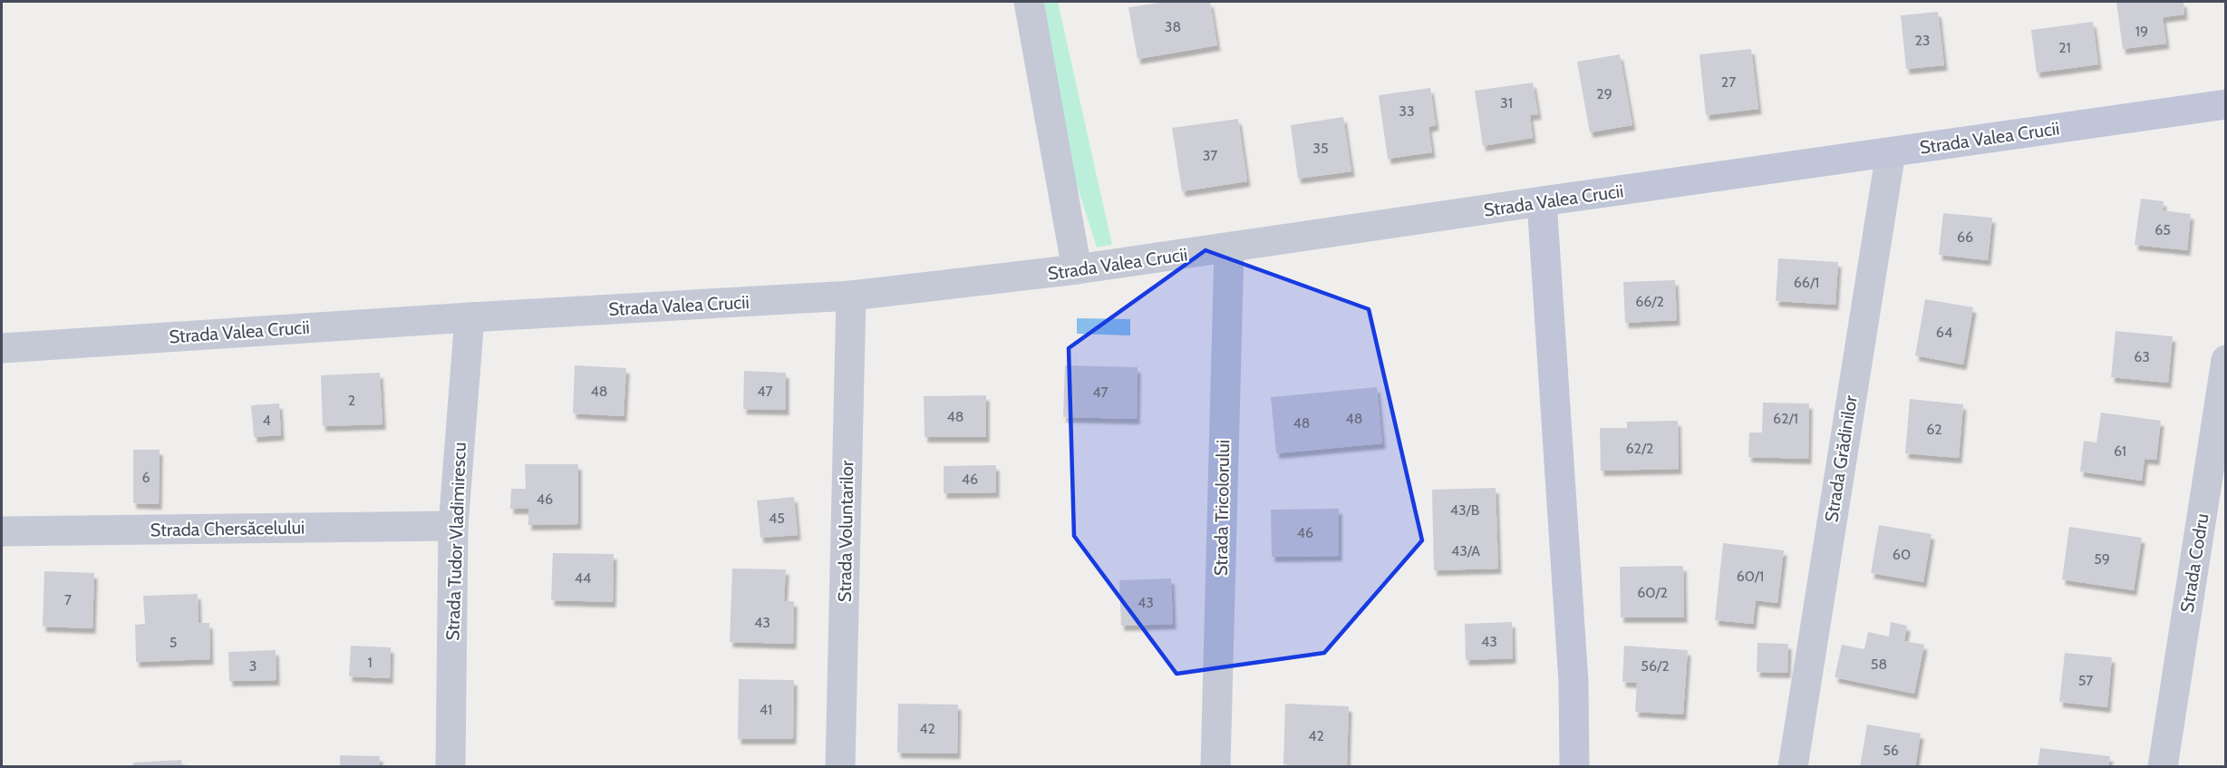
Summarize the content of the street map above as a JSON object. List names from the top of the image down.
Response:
{
  "streets": {
    "street": [
      "Strada Valea Crucii",
      "Strada Grădinilor",
      "Strada Tricolorului",
      "Strada Chersăcelului",
      "Strada Voluntarilor",
      "Strada Tudor Vladimirescu",
      "Strada Codru"
    ]
  },
  "crossings": [
    ["Strada Valea Crucii", "Strada Grădinilor"],
    ["Strada Valea Crucii", "Strada Tricolorului"],
    ["Strada Valea Crucii", "Strada Voluntarilor"],
    ["Strada Valea Crucii", "Strada Tudor Vladimirescu"],
    ["Strada Chersăcelului", "Strada Tudor Vladimirescu"]
  ],
  "house_numbers": [
    "38",
    "19",
    "23",
    "21",
    "27",
    "29",
    "31",
    "33",
    "35",
    "37",
    "65",
    "66",
    "66/1",
    "66/2",
    "64",
    "63",
    "48",
    "47",
    "47",
    "2",
    "48",
    "48",
    "62/1",
    "4",
    "48",
    "62",
    "62/2",
    "61",
    "6",
    "46",
    "46",
    "43/B",
    "45",
    "46",
    "43/A",
    "60",
    "59",
    "60/1",
    "44",
    "60/2",
    "7",
    "43",
    "43",
    "43",
    "5",
    "1",
    "58",
    "3",
    "56/2",
    "57",
    "41",
    "42",
    "42",
    "56"
  ]
}
